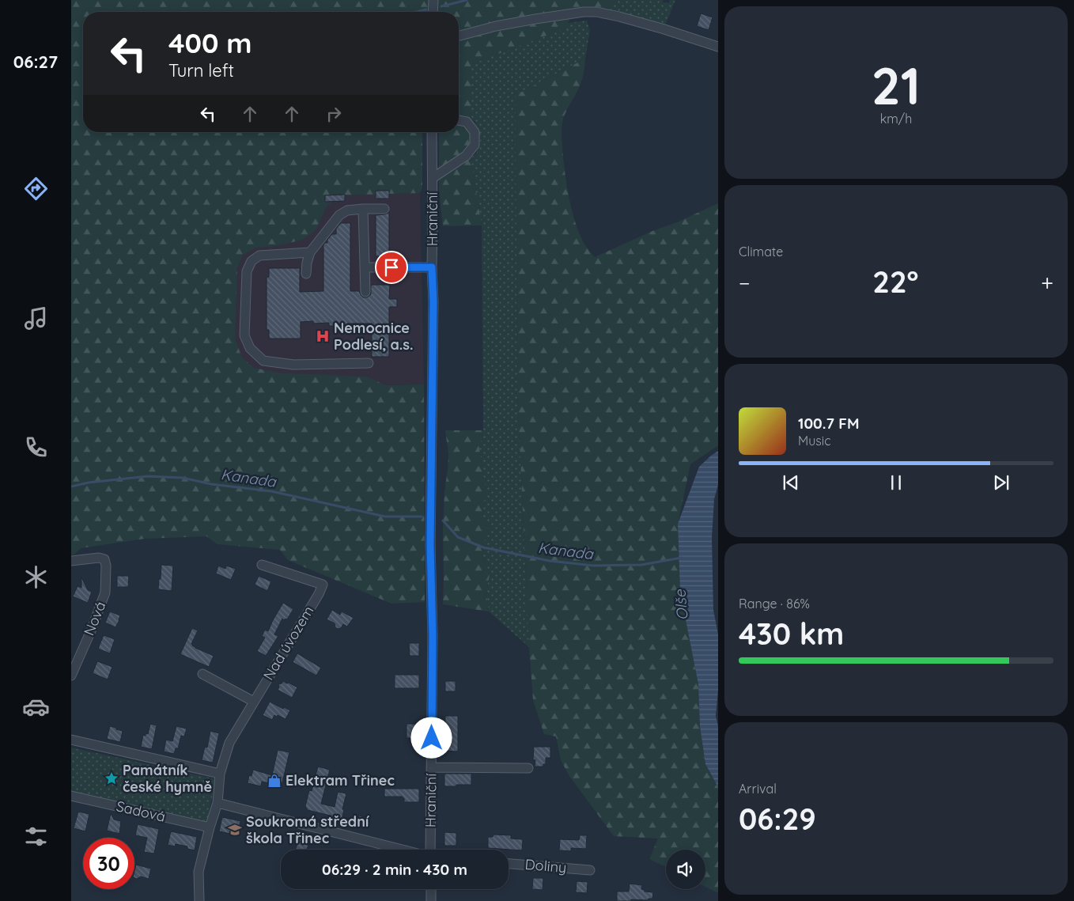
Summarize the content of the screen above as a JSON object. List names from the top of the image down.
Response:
{
  "streets": {
    "street": [
      "Hraniční",
      "Nová",
      "Nad úvozem",
      "Sadová",
      "Doliny"
    ]
  },
  "crossings": [
    ["Nad úvozem", "Sadová"]
  ],
  "water": ["Kanada", "Olše"],
  "places": {
    "hospital": ["Nemocnice Podlesí, a.s."],
    "place": ["Památník české hymně"],
    "shop": ["Elektram Třinec"],
    "school or university": ["Soukromá střední škola Třinec"]
  },
  "page": {
    "tabs": "06:27",
    "tile": [
      ["21", "km/h"],
      "Climate",
      ["Range · 86%", "430 km"],
      ["Arrival", "06:29"]
    ],
    "turn": ["400 m", "Turn left"],
    "heat": ["−", "22°", "+"],
    "song": ["100.7 FM", "Music"],
    "limit": "30",
    "trip": "06:29 · 2 min · 430 m"
  }
}
